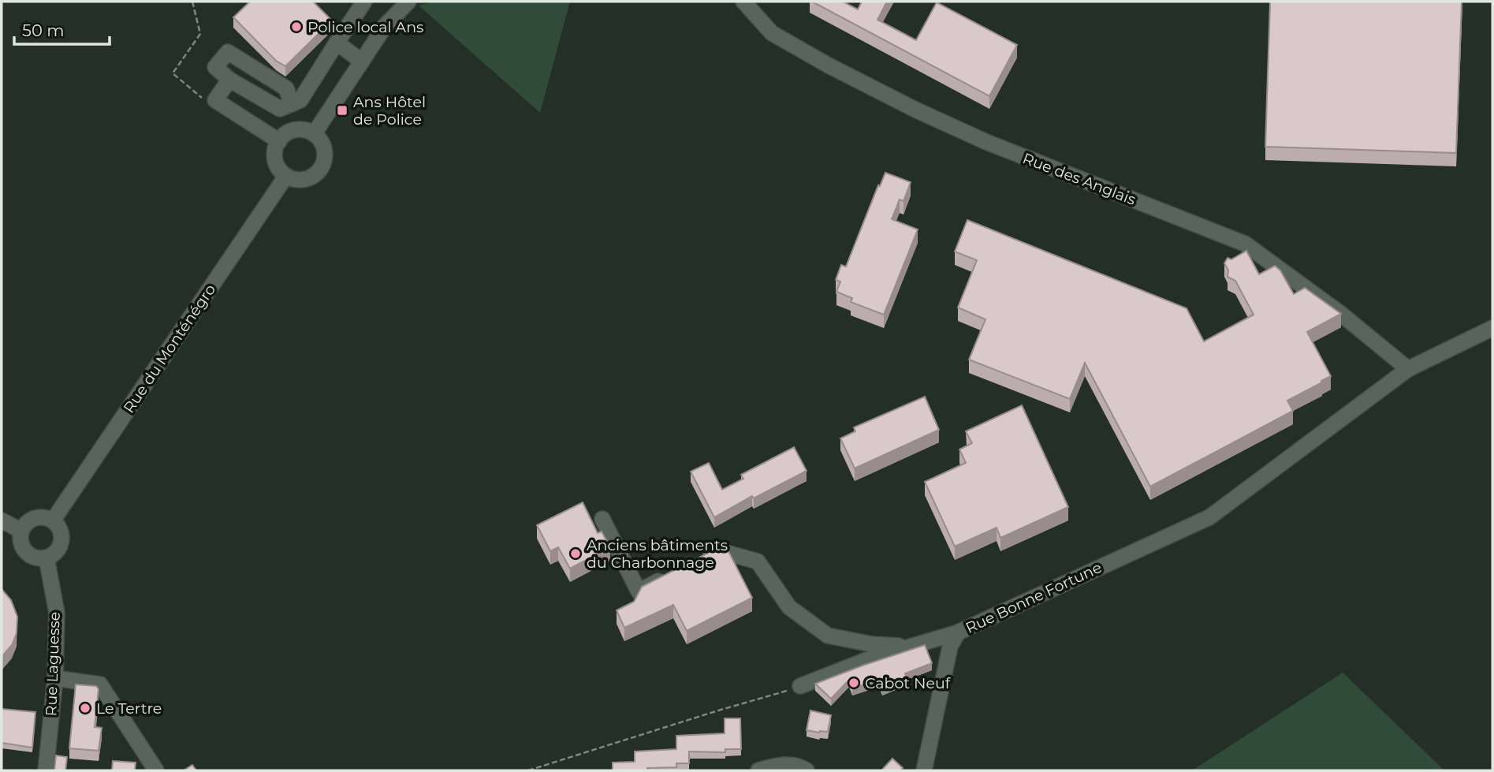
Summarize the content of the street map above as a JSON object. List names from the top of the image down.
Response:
{
  "streets": {
    "street": [
      "Rue des Anglais",
      "Rue du Monténégro",
      "Rue Bonne Fortune",
      "Rue Laguesse"
    ]
  },
  "crossings": [
    ["Rue des Anglais", "Rue Bonne Fortune"],
    ["Rue du Monténégro", "Rue Laguesse"]
  ],
  "places": {
    "other": [
      "Police local Ans",
      "Anciens bâtiments du Charbonnage",
      "Cabot Neuf",
      "Le Tertre"
    ],
    "transit": ["Ans Hôtel de Police"]
  },
  "scale_bar": "50 m"
}
